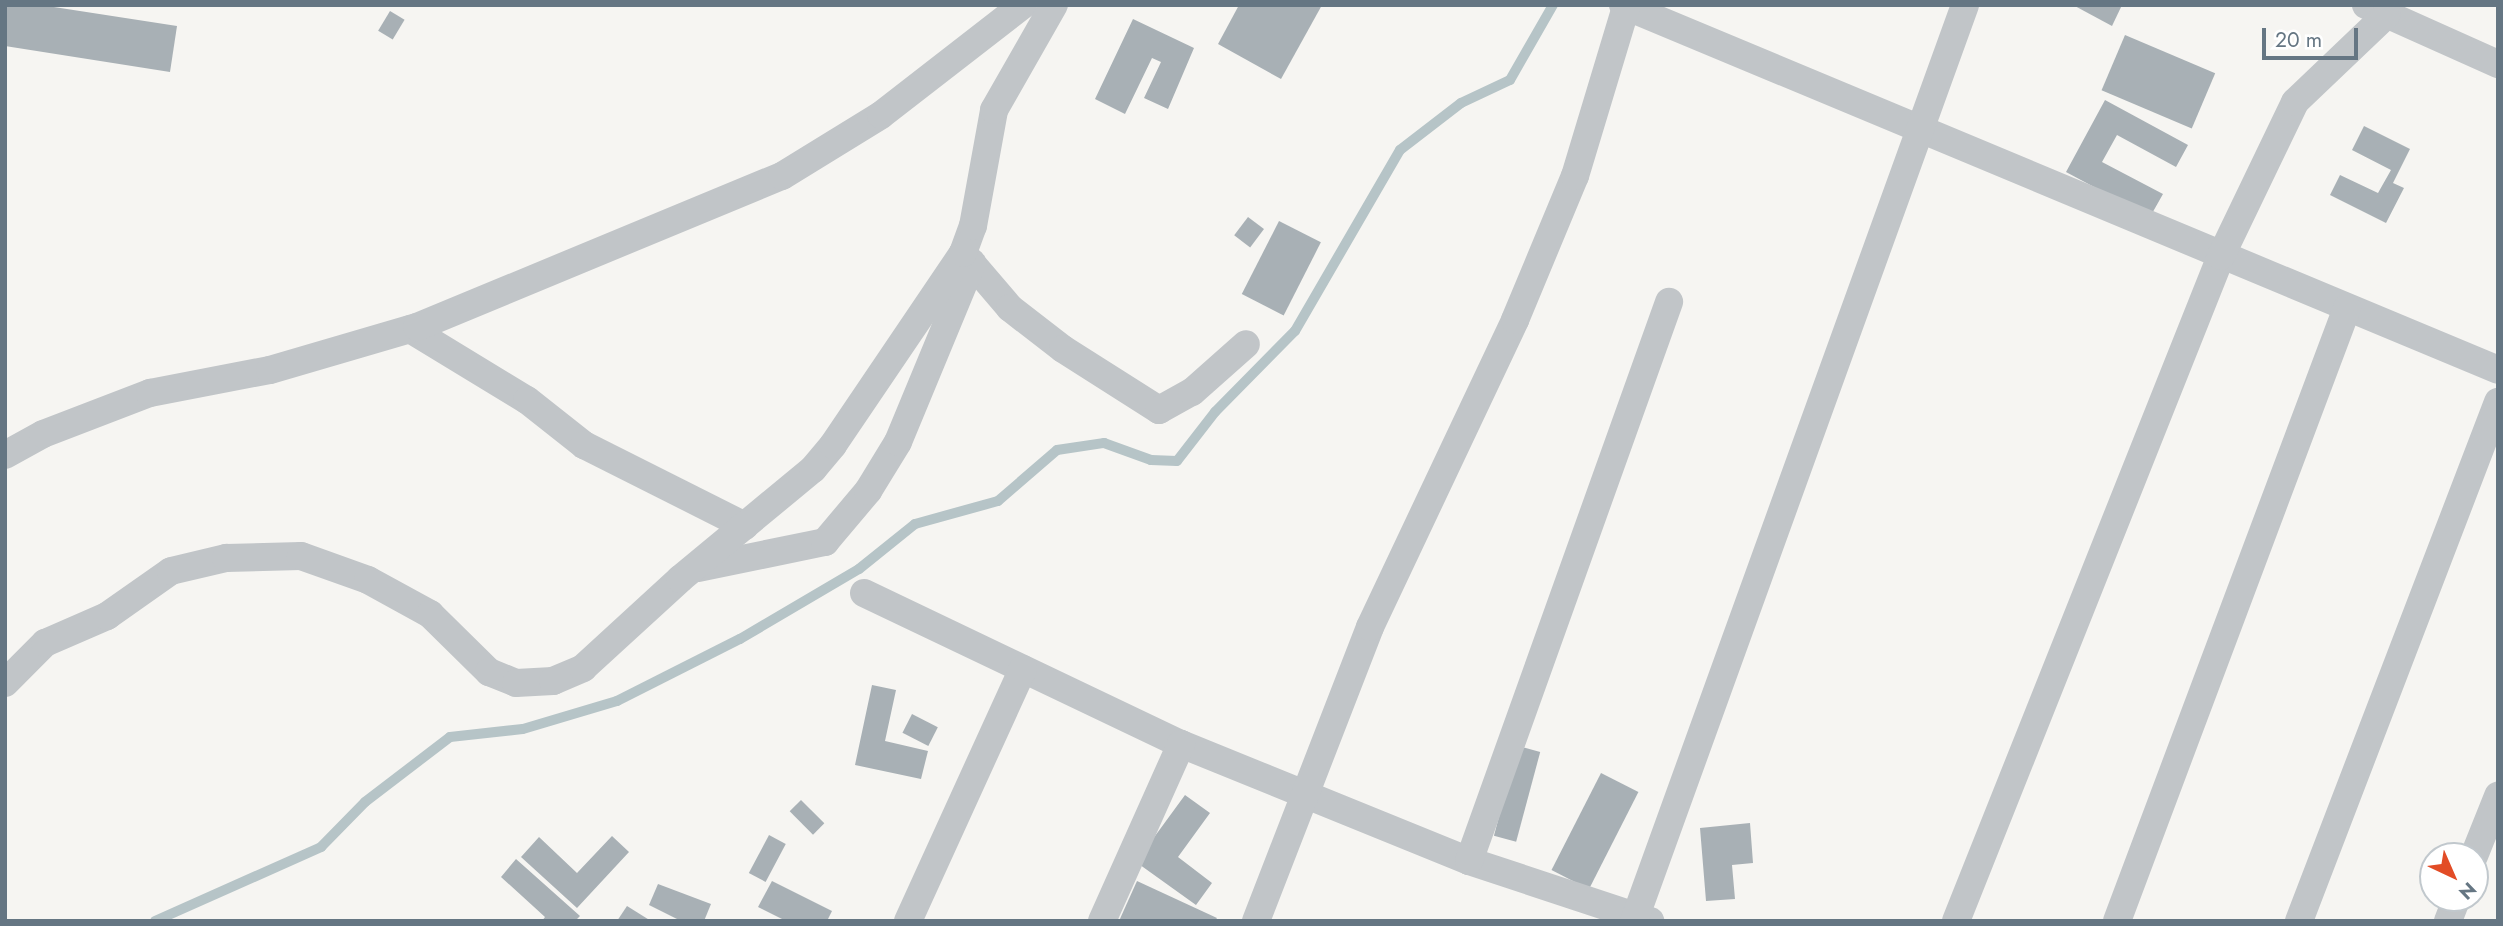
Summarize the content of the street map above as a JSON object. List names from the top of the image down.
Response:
{
  "scale_bar": "20 m",
  "north": "bottom right"
}
